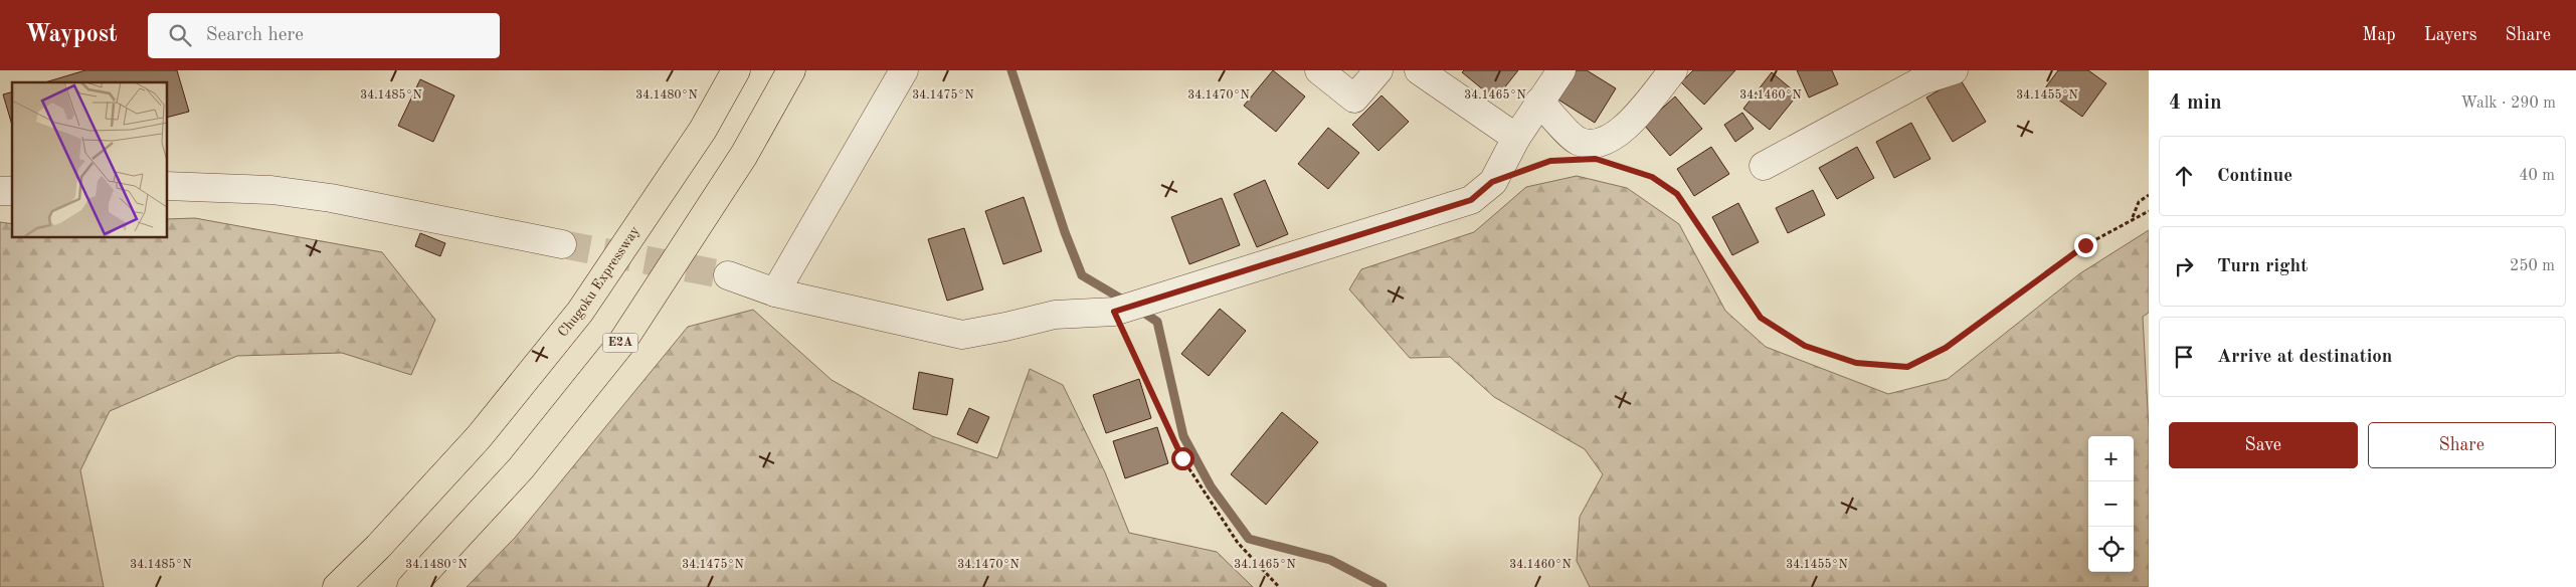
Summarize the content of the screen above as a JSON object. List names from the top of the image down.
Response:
{
  "streets": {
    "highway": ["Chugoku Expressway", "E2A"]
  },
  "page": {
    "header": "Waypost",
    "search": "Search here",
    "nav": ["Map", "Layers", "Share"],
    "heading": ["4 min", "Walk · 290 m"],
    "list": [
      ["Continue", "40 m"],
      ["Turn right", "250 m"],
      "Arrive at destination"
    ],
    "buttons": ["Save", "Share"],
    "map_buttons": ["+", "−"]
  },
  "coordinates": [
    "34.1485°N",
    "34.1480°N",
    "34.1475°N",
    "34.1470°N",
    "34.1465°N",
    "34.1460°N",
    "34.1455°N"
  ]
}
